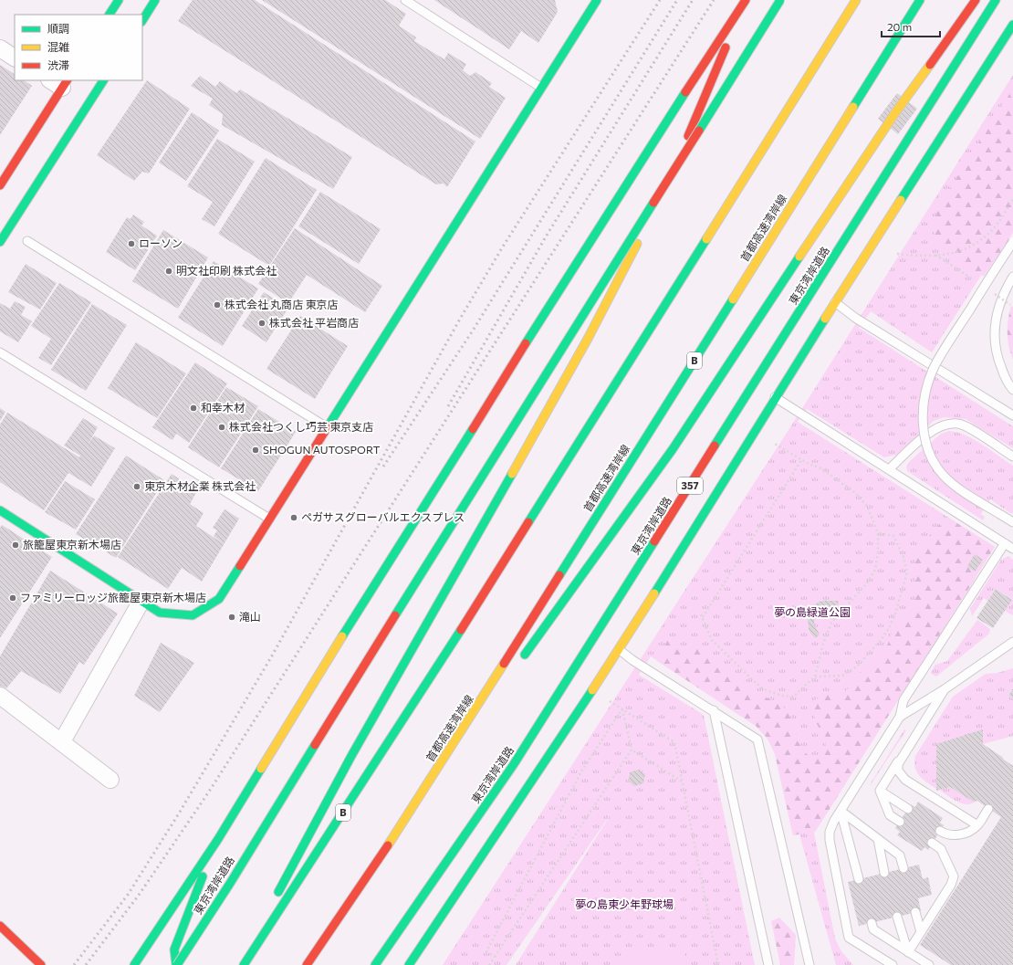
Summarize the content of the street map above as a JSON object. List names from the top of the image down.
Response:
{
  "streets": {
    "main road": [
      "首都高速湾岸線",
      "東京湾岸道路",
      "B",
      "357"
    ]
  },
  "parks": ["夢の島緑道公園", "夢の島東少年野球場"],
  "places": [
    "ローソン",
    "明文社印刷 株式会社",
    "株式会社 丸商店 東京店",
    "株式会社 平岩商店",
    "和幸木材",
    "株式会社つくし巧芸 東京支店",
    "SHOGUN AUTOSPORT",
    "東京木材企業 株式会社",
    "ペガサスグローバルエクスプレス",
    "旅籠屋東京新木場店",
    "ファミリーロッジ旅籠屋東京新木場店",
    "滝山"
  ],
  "legend": ["順調", "混雑", "渋滞"],
  "scale_bar": "20 m"
}
